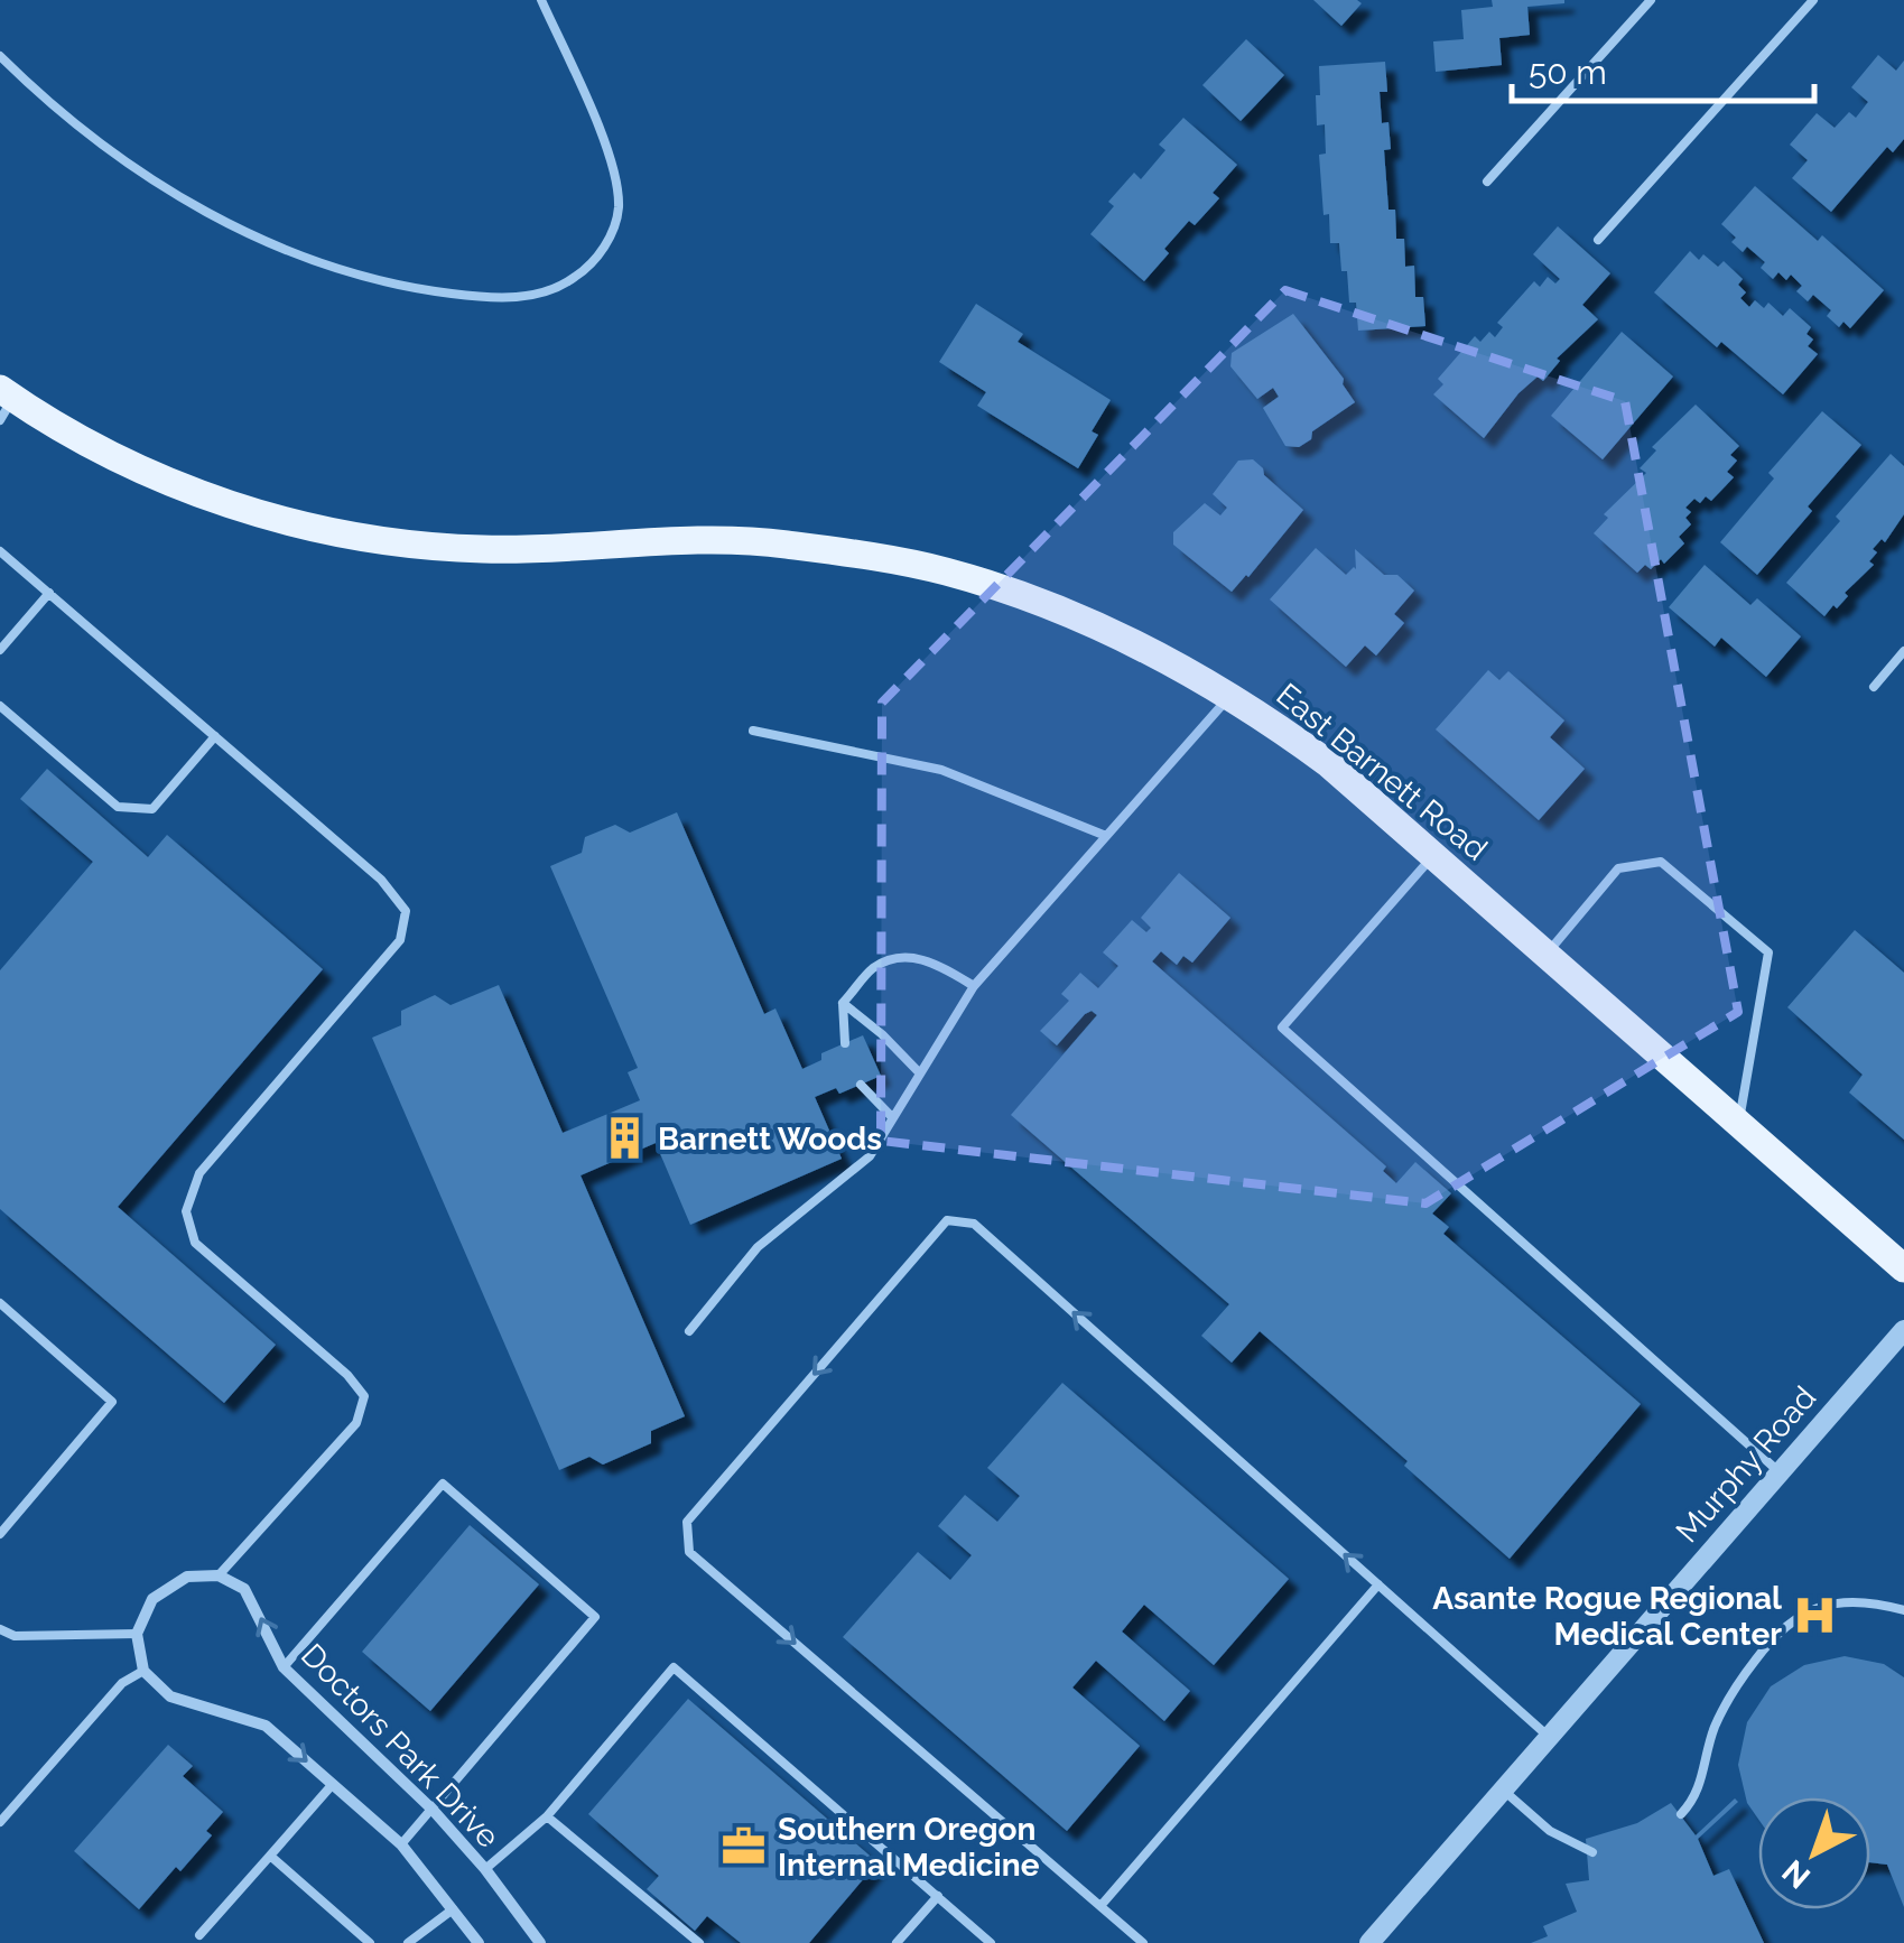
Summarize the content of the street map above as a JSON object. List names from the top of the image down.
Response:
{
  "streets": {
    "main road": ["East Barnett Road"],
    "street": ["Murphy Road", "Doctors Park Drive"]
  },
  "places": {
    "building": ["Barnett Woods"],
    "hospital": ["Asante Rogue Regional Medical Center"],
    "office": ["Southern Oregon Internal Medicine"]
  },
  "scale_bar": "50 m",
  "north": "bottom left"
}
